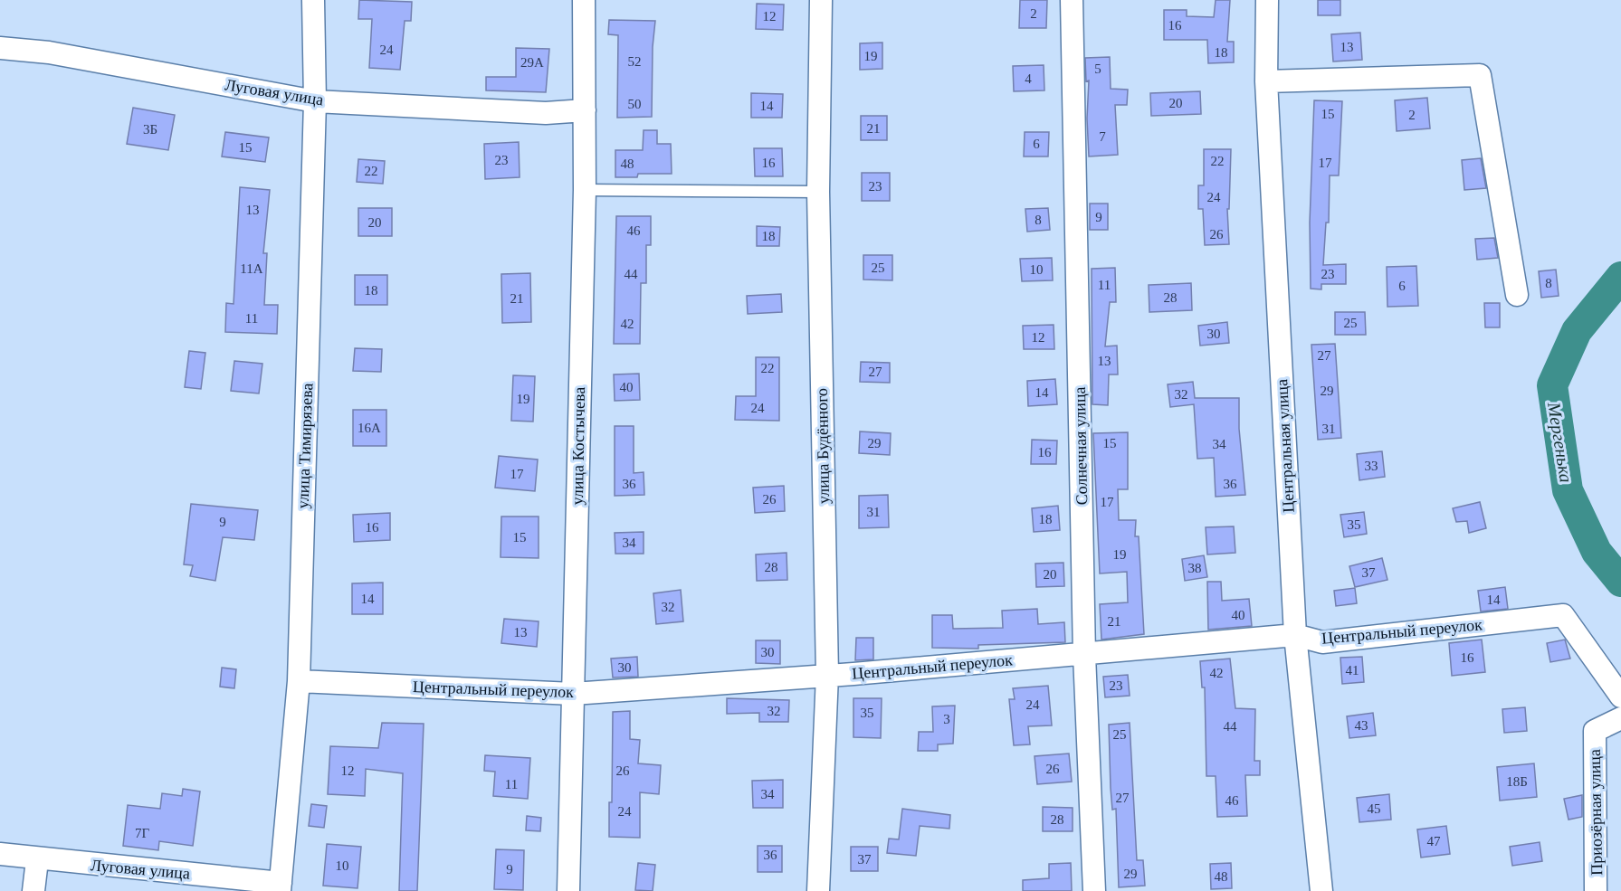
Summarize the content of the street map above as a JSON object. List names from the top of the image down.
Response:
{
  "streets": {
    "street": [
      "Луговая улица",
      "улица Тимирязева",
      "улица Костычева",
      "улица Будённого",
      "Солнечная улица",
      "Центральная улица",
      "Центральный переулок",
      "Приозёрная улица"
    ]
  },
  "crossings": [
    ["Луговая улица", "улица Тимирязева"],
    ["Луговая улица", "улица Костычева"],
    ["улица Тимирязева", "Центральный переулок"],
    ["улица Костычева", "Центральный переулок"],
    ["улица Будённого", "Центральный переулок"],
    ["Солнечная улица", "Центральный переулок"],
    ["Центральная улица", "Центральный переулок"]
  ],
  "water": ["Мергенька"],
  "house_numbers": [
    "2",
    "12",
    "16",
    "13",
    "24",
    "18",
    "19",
    "52",
    "29А",
    "5",
    "4",
    "20",
    "50",
    "14",
    "15",
    "2",
    "21",
    "3Б",
    "7",
    "6",
    "15",
    "23",
    "22",
    "16",
    "17",
    "48",
    "22",
    "23",
    "24",
    "13",
    "9",
    "8",
    "20",
    "46",
    "26",
    "18",
    "25",
    "11А",
    "10",
    "44",
    "23",
    "8",
    "11",
    "6",
    "18",
    "28",
    "21",
    "11",
    "25",
    "42",
    "30",
    "12",
    "27",
    "13",
    "22",
    "27",
    "40",
    "29",
    "14",
    "32",
    "19",
    "24",
    "16А",
    "31",
    "29",
    "15",
    "34",
    "16",
    "33",
    "17",
    "36",
    "36",
    "26",
    "17",
    "31",
    "18",
    "9",
    "35",
    "16",
    "15",
    "34",
    "19",
    "28",
    "38",
    "37",
    "20",
    "14",
    "14",
    "32",
    "40",
    "21",
    "13",
    "30",
    "16",
    "30",
    "41",
    "42",
    "23",
    "24",
    "32",
    "35",
    "3",
    "43",
    "44",
    "25",
    "26",
    "12",
    "26",
    "18Б",
    "11",
    "34",
    "27",
    "46",
    "45",
    "24",
    "28",
    "7Г",
    "47",
    "36",
    "37",
    "10",
    "9",
    "29",
    "48"
  ]
}
